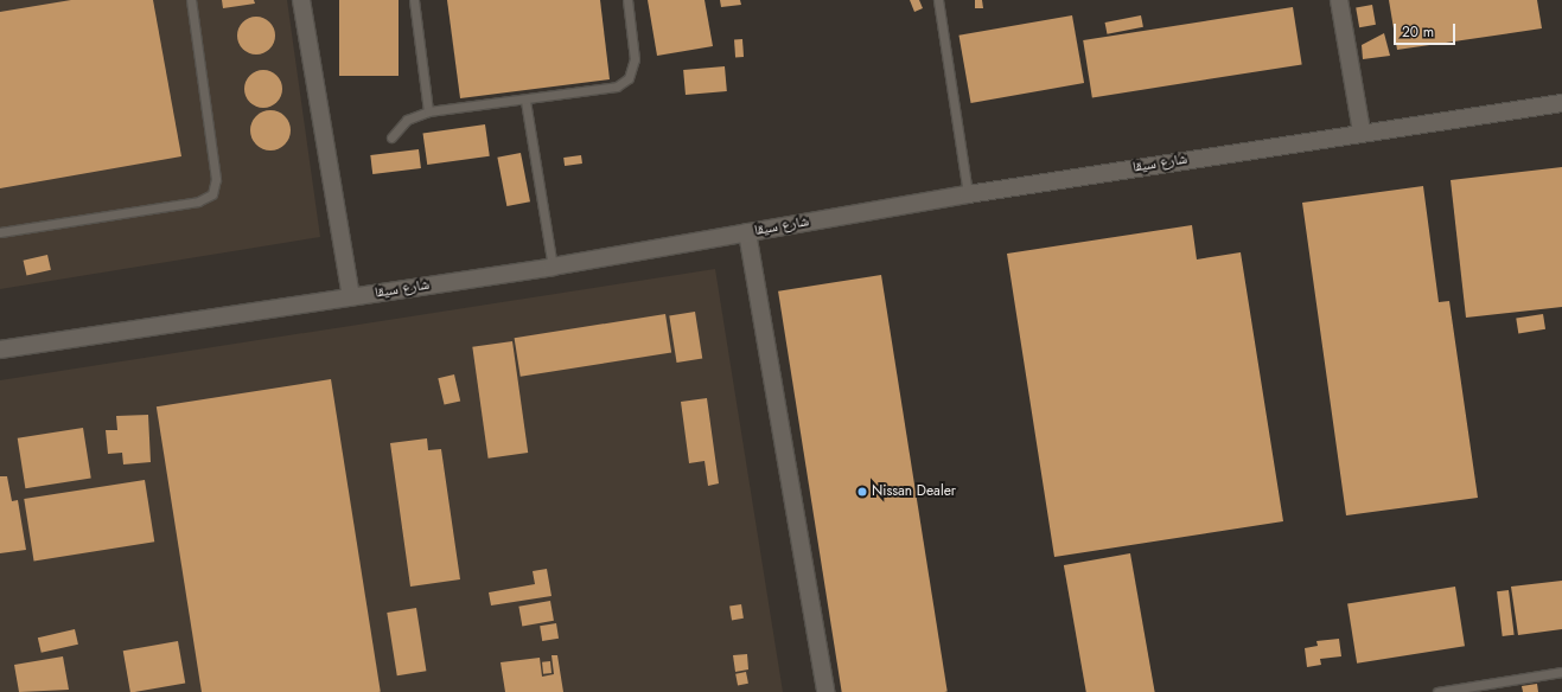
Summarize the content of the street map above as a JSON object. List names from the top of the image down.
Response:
{
  "streets": {
    "street": ["شارع سيقا"]
  },
  "places": ["Nissan Dealer"],
  "scale_bar": "20 m"
}
